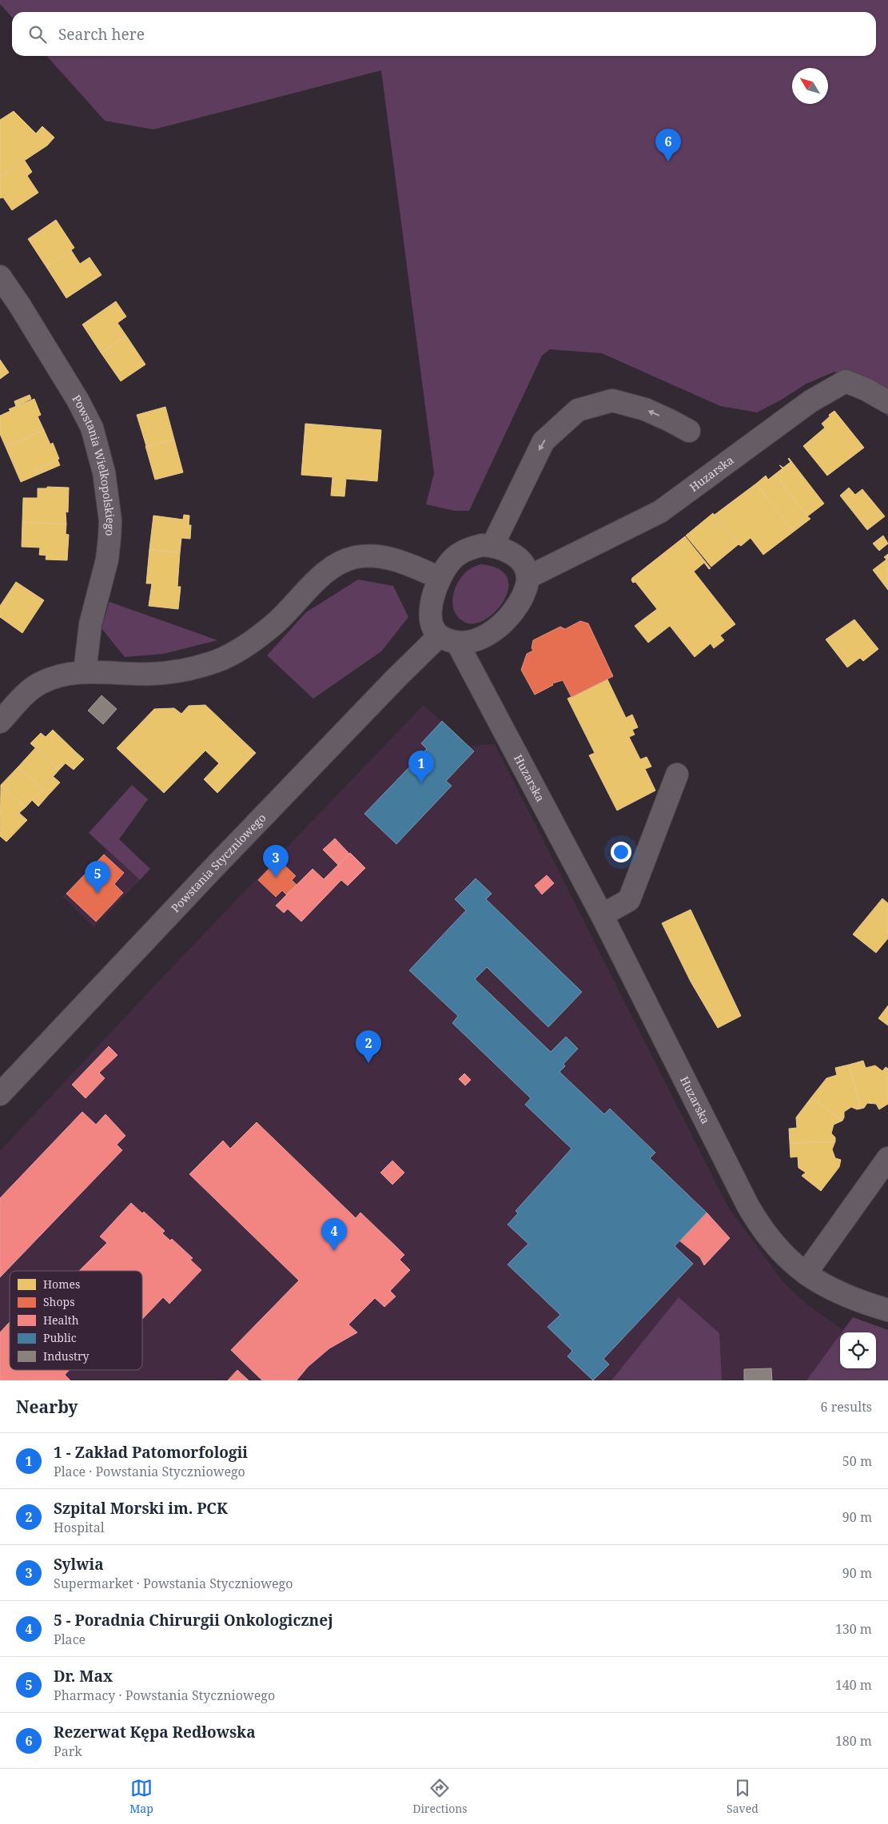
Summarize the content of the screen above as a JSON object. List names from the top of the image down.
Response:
{
  "streets": {
    "street": ["Powstania Wielkopolskiego", "Huzarska", "Powstania Styczniowego"]
  },
  "crossings": [
    ["Huzarska", "Powstania Styczniowego"]
  ],
  "legend": [
    "Homes",
    "Shops",
    "Health",
    "Public",
    "Industry"
  ],
  "north": "top left",
  "page": {
    "search": "Search here",
    "pins": [
      "6",
      "1",
      "3",
      "5",
      "2",
      "4"
    ],
    "heading": ["Nearby", "6 results"],
    "list": [
      {
        "mark": "1",
        "name": "1 - Zakład Patomorfologii",
        "note": "Place · Powstania Styczniowego",
        "value": "50 m"
      },
      {
        "mark": "2",
        "name": "Szpital Morski im. PCK",
        "note": "Hospital",
        "value": "90 m"
      },
      {
        "mark": "3",
        "name": "Sylwia",
        "note": "Supermarket · Powstania Styczniowego",
        "value": "90 m"
      },
      {
        "mark": "4",
        "name": "5 - Poradnia Chirurgii Onkologicznej",
        "note": "Place",
        "value": "130 m"
      },
      {
        "mark": "5",
        "name": "Dr. Max",
        "note": "Pharmacy · Powstania Styczniowego",
        "value": "140 m"
      },
      {
        "mark": "6",
        "name": "Rezerwat Kępa Redłowska",
        "note": "Park",
        "value": "180 m"
      }
    ],
    "nav": ["Map", "Directions", "Saved"]
  }
}
